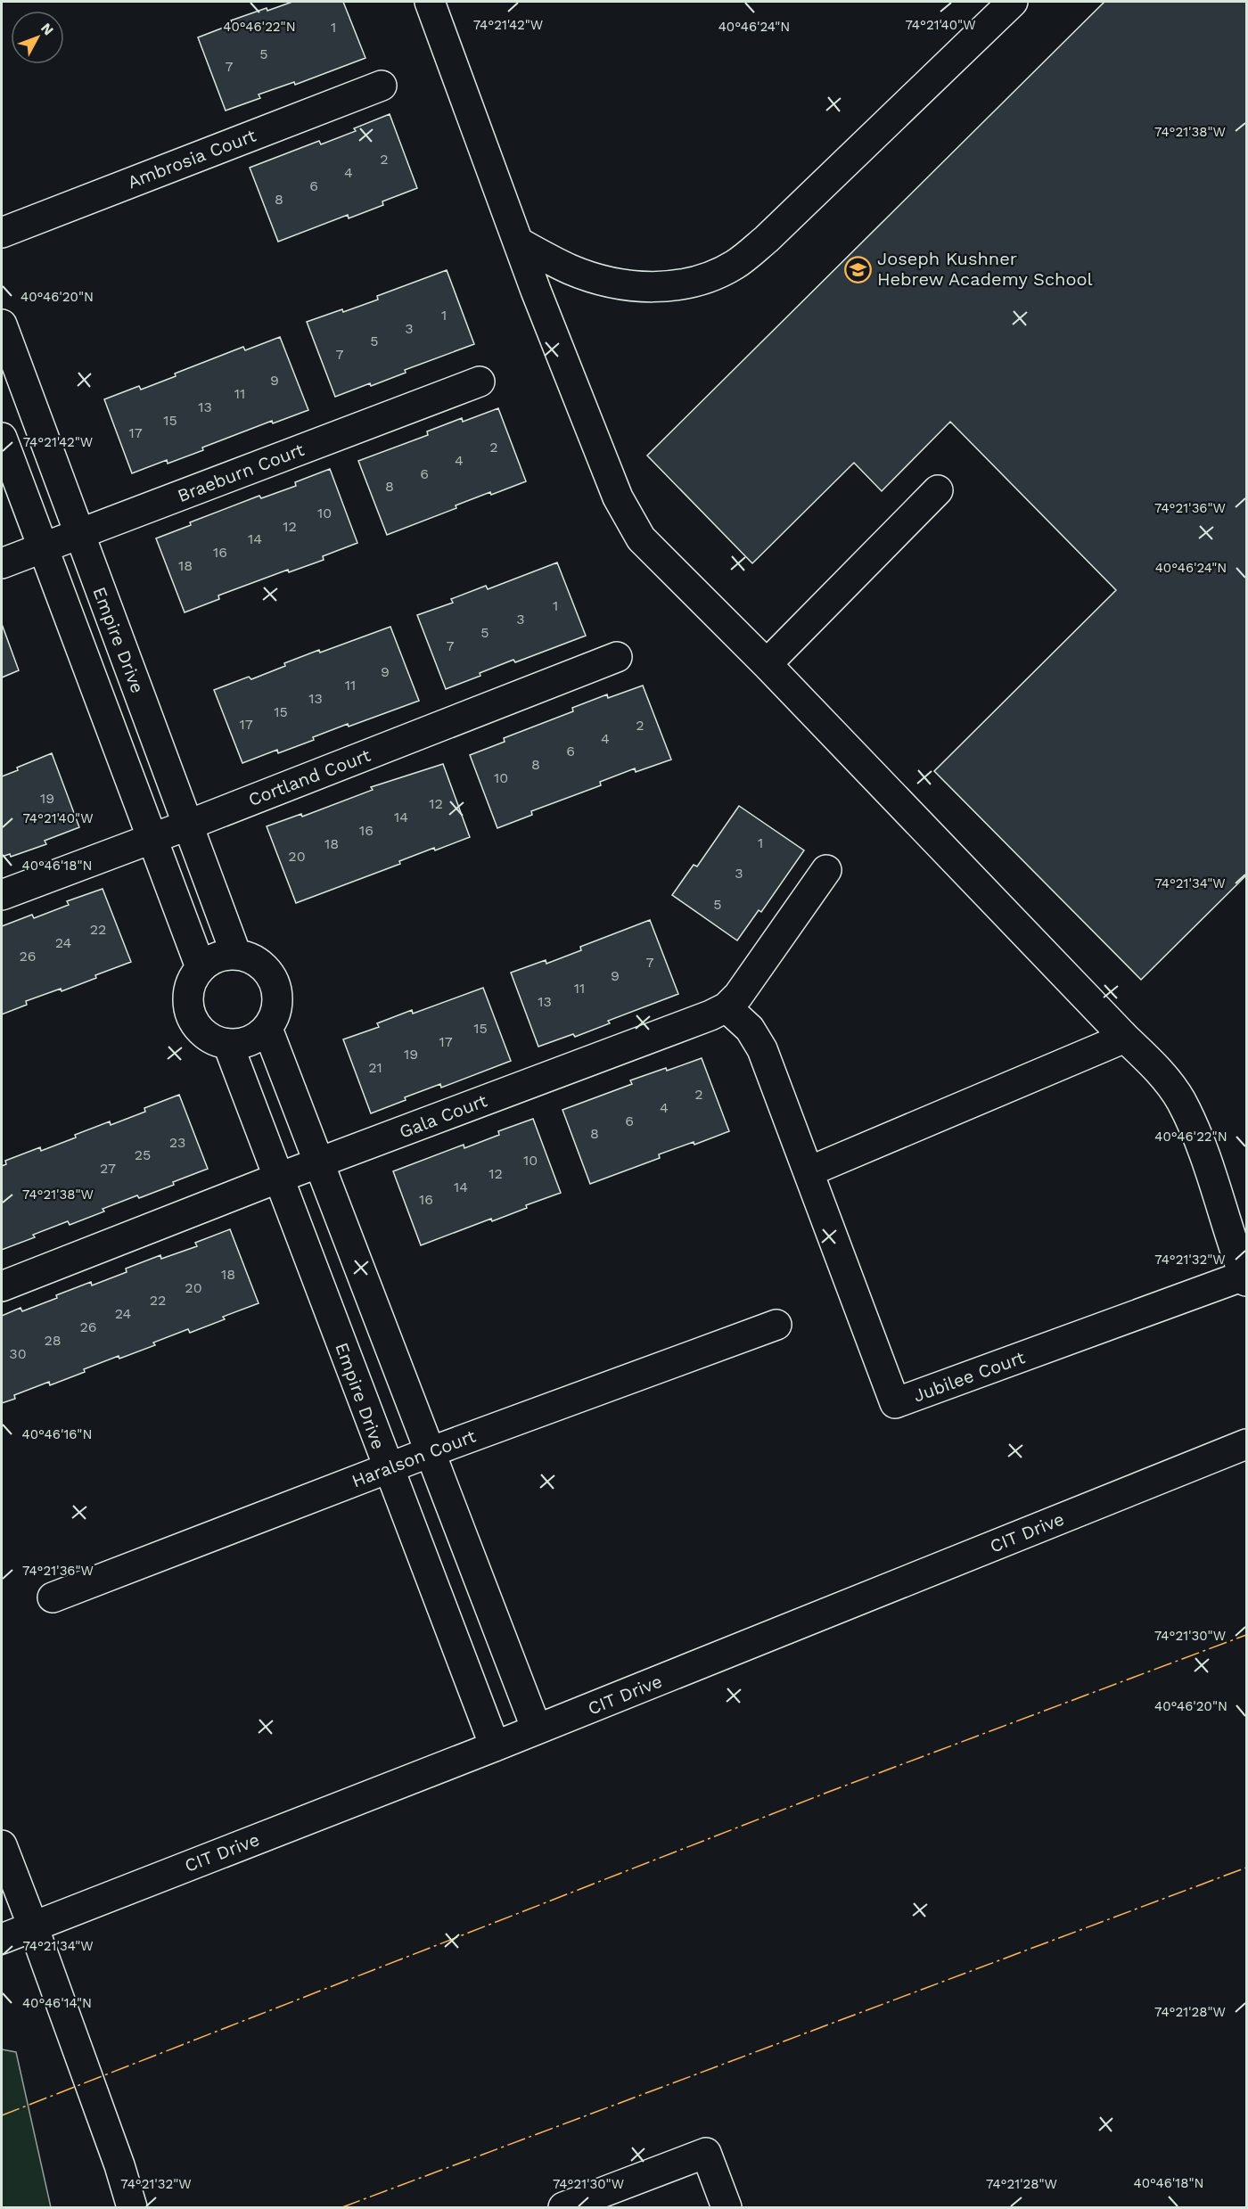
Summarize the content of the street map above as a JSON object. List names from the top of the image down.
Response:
{
  "streets": {
    "street": [
      "Ambrosia Court",
      "Braeburn Court",
      "Empire Drive",
      "Cortland Court",
      "Gala Court",
      "Jubilee Court",
      "Haralson Court",
      "CIT Drive"
    ]
  },
  "crossings": [
    ["Braeburn Court", "Empire Drive"],
    ["Empire Drive", "Cortland Court"],
    ["Empire Drive", "Gala Court"],
    ["Empire Drive", "Haralson Court"],
    ["Empire Drive", "CIT Drive"],
    ["Gala Court", "Jubilee Court"]
  ],
  "places": {
    "school or university": ["Joseph Kushner Hebrew Academy School"]
  },
  "house_numbers": [
    "1",
    "5",
    "7",
    "2",
    "4",
    "6",
    "8",
    "1",
    "3",
    "5",
    "7",
    "9",
    "11",
    "13",
    "15",
    "17",
    "2",
    "4",
    "6",
    "8",
    "10",
    "12",
    "14",
    "16",
    "18",
    "1",
    "3",
    "5",
    "7",
    "9",
    "11",
    "13",
    "15",
    "17",
    "2",
    "4",
    "6",
    "8",
    "10",
    "19",
    "12",
    "14",
    "16",
    "1",
    "18",
    "20",
    "3",
    "5",
    "22",
    "24",
    "26",
    "7",
    "9",
    "11",
    "13",
    "15",
    "17",
    "19",
    "21",
    "2",
    "4",
    "6",
    "8",
    "23",
    "25",
    "10",
    "27",
    "12",
    "14",
    "16",
    "18",
    "20",
    "22",
    "24",
    "26",
    "28",
    "30"
  ],
  "north": "top right",
  "coordinates": [
    "74°21'42\"W",
    "74°21'40\"W",
    "40°46'22\"N",
    "40°46'24\"N",
    "74°21'38\"W",
    "40°46'20\"N",
    "74°21'36\"W",
    "40°46'18\"N",
    "74°21'34\"W",
    "74°21'32\"W",
    "40°46'16\"N",
    "74°21'30\"W",
    "40°46'14\"N",
    "74°21'28\"W"
  ]
}
